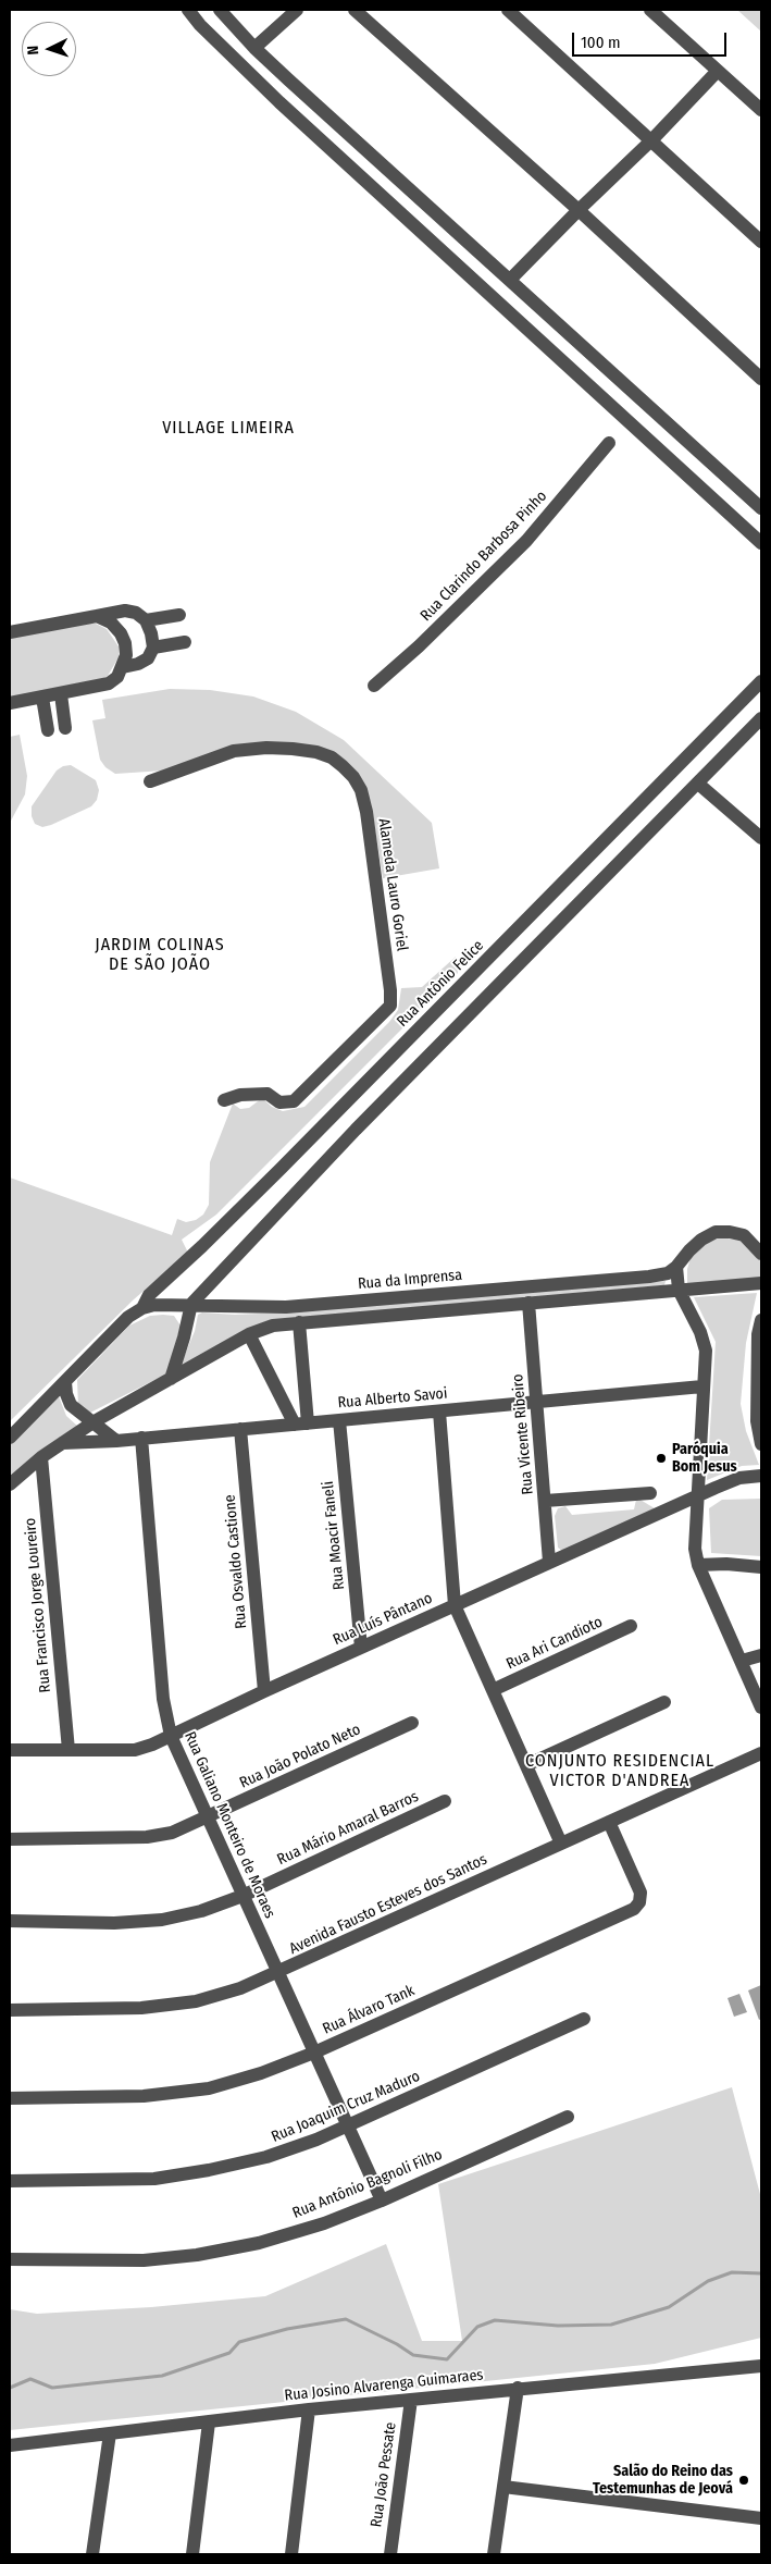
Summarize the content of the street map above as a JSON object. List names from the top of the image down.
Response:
{
  "streets": {
    "street": [
      "Rua Clarindo Barbosa Pinho",
      "Alameda Lauro Goriel",
      "Rua Antônio Felice",
      "Rua da Imprensa",
      "Rua Alberto Savoi",
      "Rua Vicente Ribeiro",
      "Rua Moacir Faneli",
      "Rua Osvaldo Castione",
      "Rua Francisco Jorge Loureiro",
      "Rua Luís Pântano",
      "Rua Ari Candioto",
      "Rua João Polato Neto",
      "Rua Galiano Monteiro de Moraes",
      "Rua Mário Amaral Barros",
      "Avenida Fausto Esteves dos Santos",
      "Rua Álvaro Tank",
      "Rua Joaquim Cruz Maduro",
      "Rua Antônio Bagnoli Filho",
      "Rua Josino Alvarenga Guimaraes",
      "Rua João Pessate"
    ]
  },
  "crossings": [
    ["Rua Antônio Felice", "Rua da Imprensa"],
    ["Rua Alberto Savoi", "Rua Vicente Ribeiro"],
    ["Rua Alberto Savoi", "Rua Moacir Faneli"],
    ["Rua Alberto Savoi", "Rua Osvaldo Castione"],
    ["Rua Alberto Savoi", "Rua Galiano Monteiro de Moraes"],
    ["Rua Vicente Ribeiro", "Rua Luís Pântano"],
    ["Rua Moacir Faneli", "Rua Luís Pântano"],
    ["Rua Osvaldo Castione", "Rua Luís Pântano"],
    ["Rua Francisco Jorge Loureiro", "Rua Luís Pântano"],
    ["Rua Luís Pântano", "Rua Galiano Monteiro de Moraes"],
    ["Rua João Polato Neto", "Rua Galiano Monteiro de Moraes"],
    ["Rua Galiano Monteiro de Moraes", "Rua Mário Amaral Barros"],
    ["Rua Galiano Monteiro de Moraes", "Avenida Fausto Esteves dos Santos"],
    ["Rua Galiano Monteiro de Moraes", "Rua Álvaro Tank"],
    ["Rua Galiano Monteiro de Moraes", "Rua Joaquim Cruz Maduro"],
    ["Rua Galiano Monteiro de Moraes", "Rua Antônio Bagnoli Filho"],
    ["Avenida Fausto Esteves dos Santos", "Rua Álvaro Tank"],
    ["Rua Josino Alvarenga Guimaraes", "Rua João Pessate"]
  ],
  "districts": ["VILLAGE LIMEIRA", "JARDIM COLINAS DE SÃO JOÃO", "CONJUNTO RESIDENCIAL VICTOR D'ANDREA"],
  "places": ["Paróquia Bom Jesus", "Salão do Reino das Testemunhas de Jeová"],
  "scale_bar": "100 m",
  "north": "left"
}
